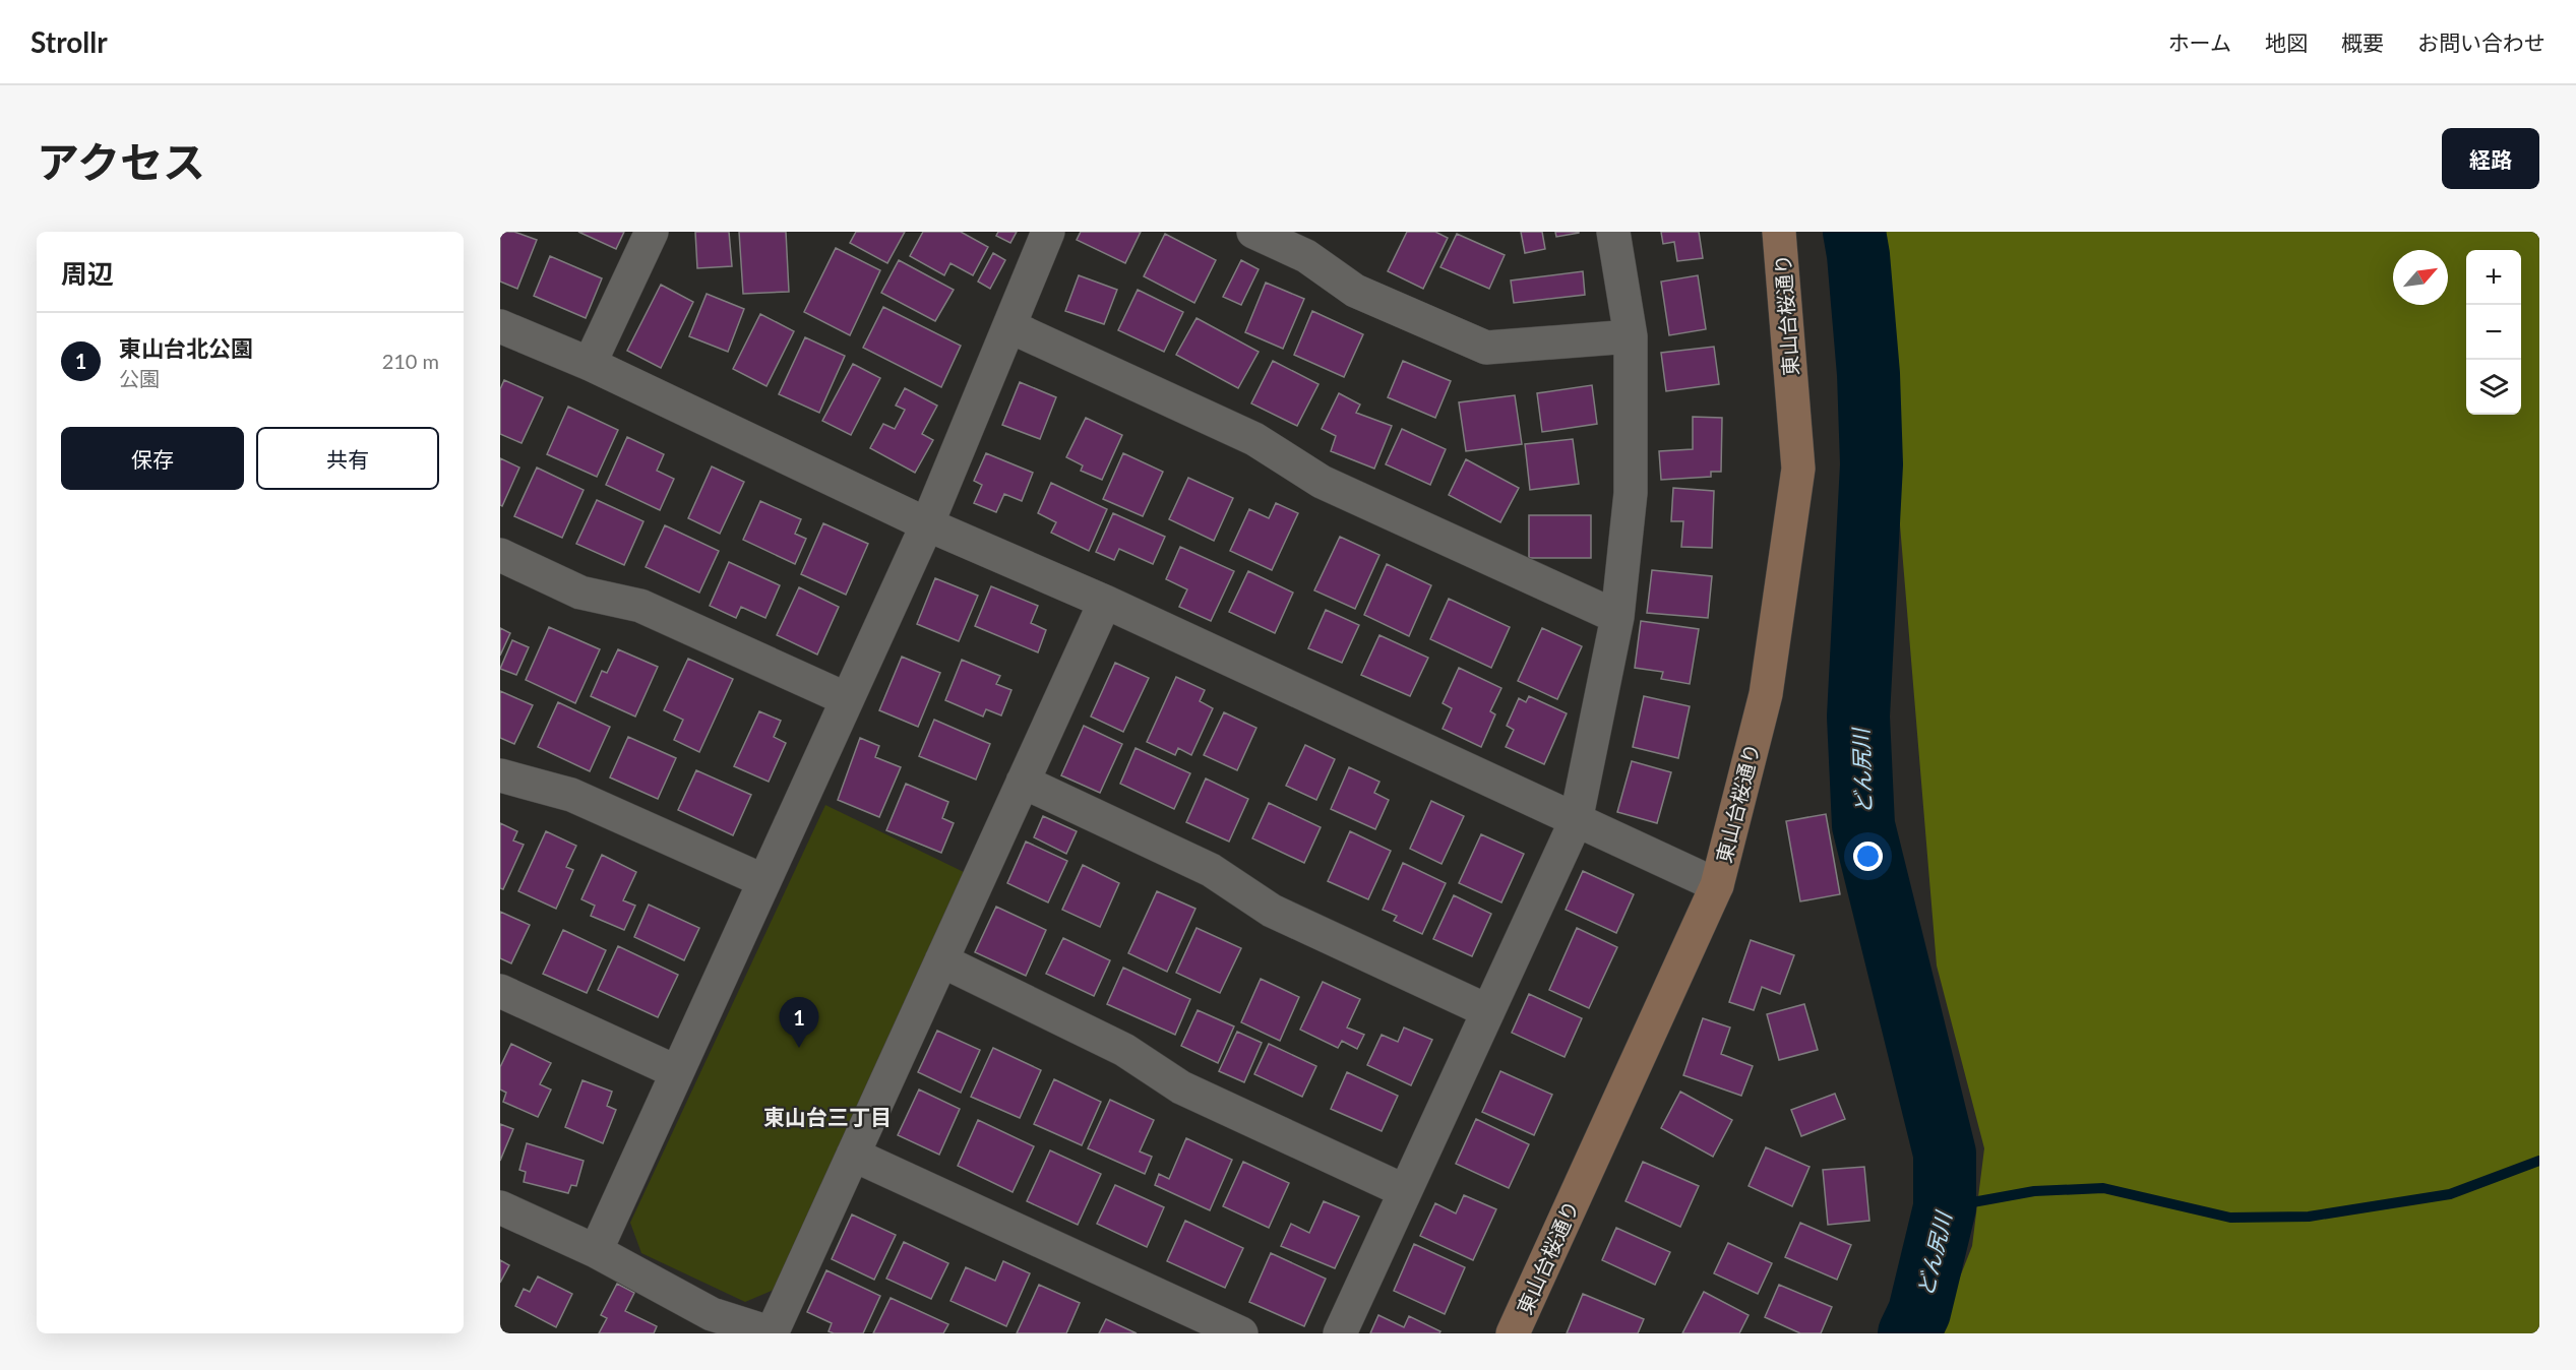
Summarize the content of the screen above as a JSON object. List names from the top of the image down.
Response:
{
  "streets": {
    "street": ["東山台桜通り"]
  },
  "districts": ["東山台三丁目"],
  "water": ["どん尻川"],
  "north": "top right",
  "page": {
    "header": "Strollr",
    "nav": [
      "ホーム",
      "地図",
      "概要",
      "お問い合わせ"
    ],
    "title": "アクセス",
    "buttons": [
      "経路",
      ["保存", "共有"]
    ],
    "heading": "周辺",
    "map_buttons": ["+", "−"],
    "list": [
      {
        "mark": "1",
        "name": "東山台北公園",
        "note": "公園",
        "value": "210 m"
      }
    ],
    "pins": "1"
  }
}
